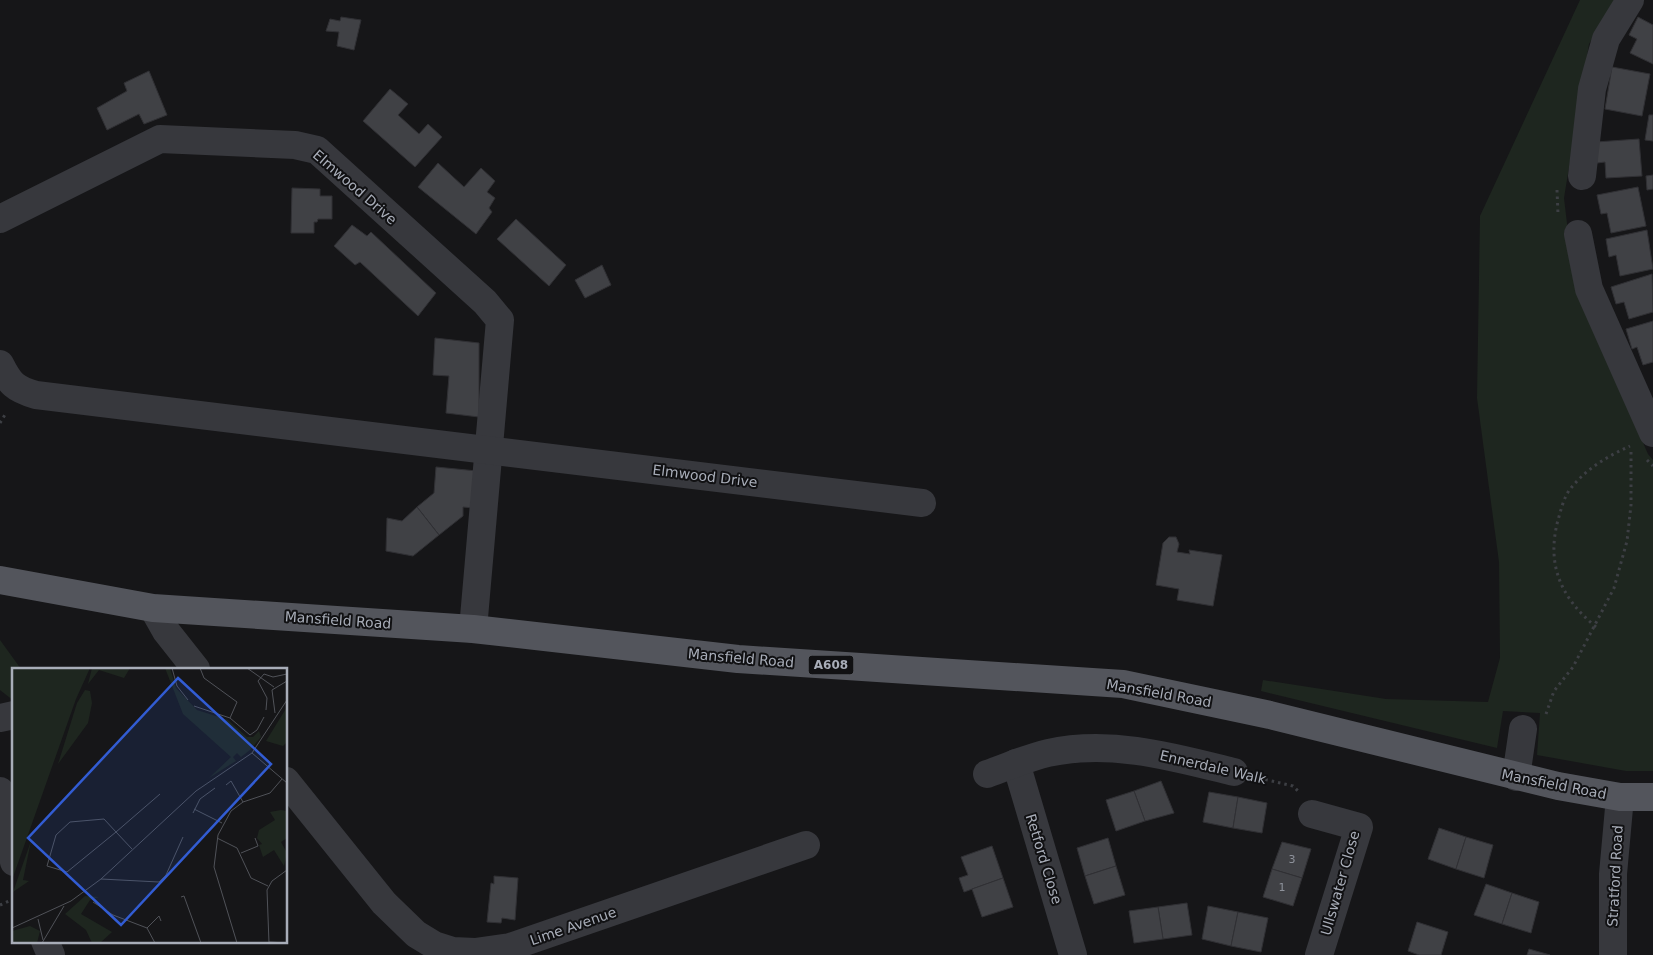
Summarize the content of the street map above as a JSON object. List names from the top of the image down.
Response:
{
  "streets": {
    "main road": ["Mansfield Road", "A608"],
    "street": [
      "Elmwood Drive",
      "Ennerdale Walk",
      "Retford Close",
      "Stratford Road",
      "Ullswater Close",
      "Lime Avenue"
    ]
  },
  "crossings": [
    ["Elmwood Drive", "Mansfield Road"],
    ["Mansfield Road", "Stratford Road"],
    ["Ennerdale Walk", "Retford Close"],
    ["Ennerdale Walk", "Ullswater Close"]
  ],
  "house_numbers": ["3", "1"]
}
